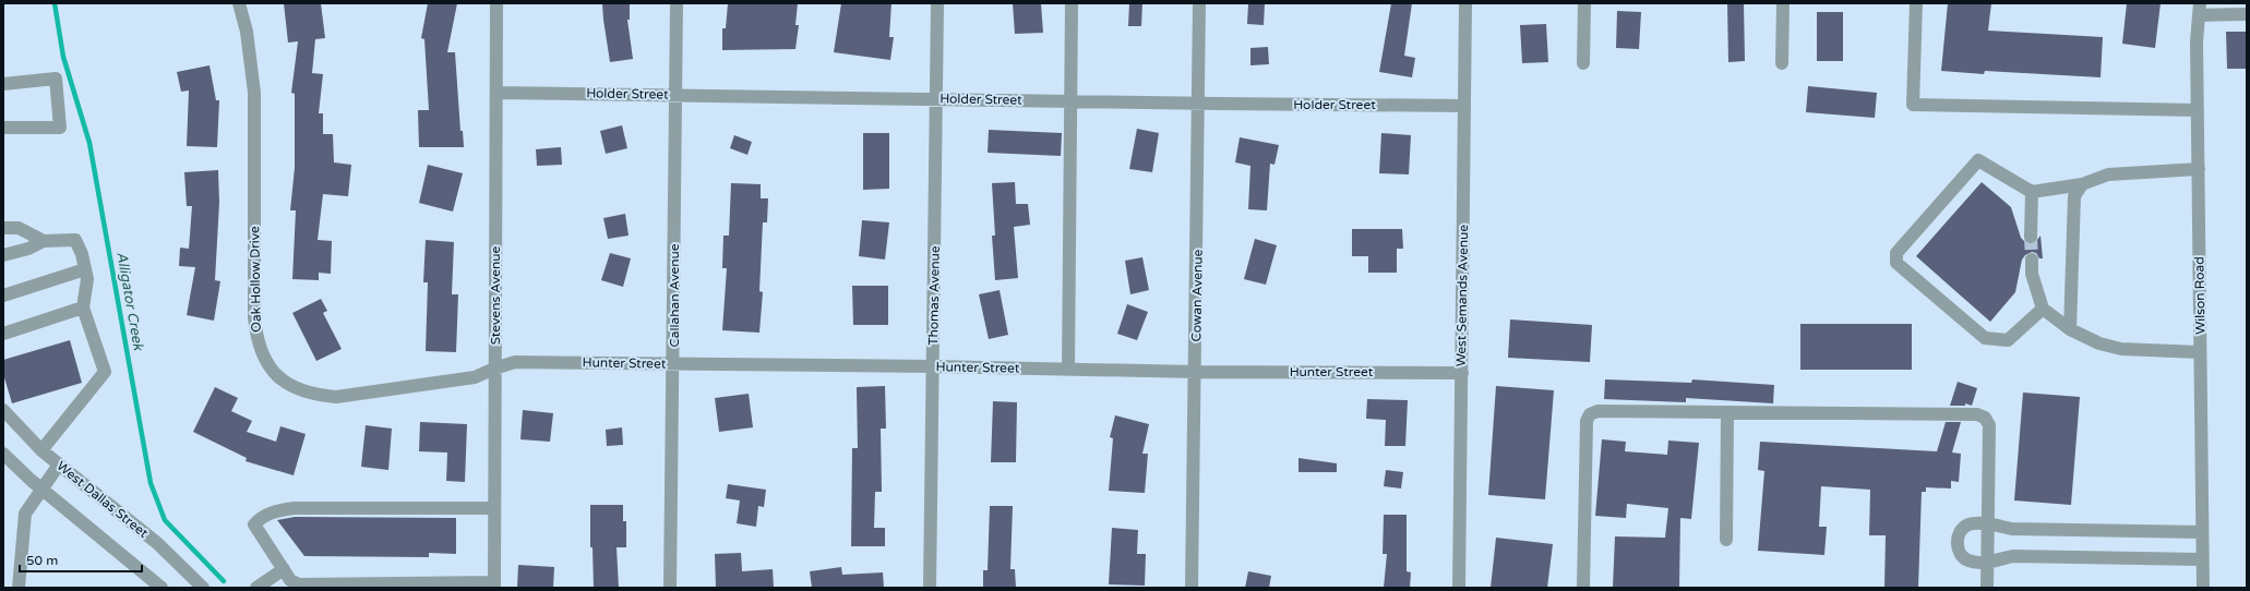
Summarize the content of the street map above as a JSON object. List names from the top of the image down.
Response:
{
  "streets": {
    "street": [
      "Holder Street",
      "Oak Hollow Drive",
      "Stevens Avenue",
      "Callahan Avenue",
      "Thomas Avenue",
      "Cowan Avenue",
      "West Semands Avenue",
      "Wilson Road",
      "Hunter Street",
      "West Dallas Street"
    ]
  },
  "crossings": [
    ["Holder Street", "Stevens Avenue"],
    ["Holder Street", "Callahan Avenue"],
    ["Holder Street", "Thomas Avenue"],
    ["Holder Street", "Cowan Avenue"],
    ["Holder Street", "West Semands Avenue"],
    ["Oak Hollow Drive", "Stevens Avenue"],
    ["Oak Hollow Drive", "Hunter Street"],
    ["Stevens Avenue", "Hunter Street"],
    ["Callahan Avenue", "Hunter Street"],
    ["Thomas Avenue", "Hunter Street"],
    ["Cowan Avenue", "Hunter Street"],
    ["West Semands Avenue", "Hunter Street"]
  ],
  "water": ["Alligator Creek"],
  "scale_bar": "50 m"
}
